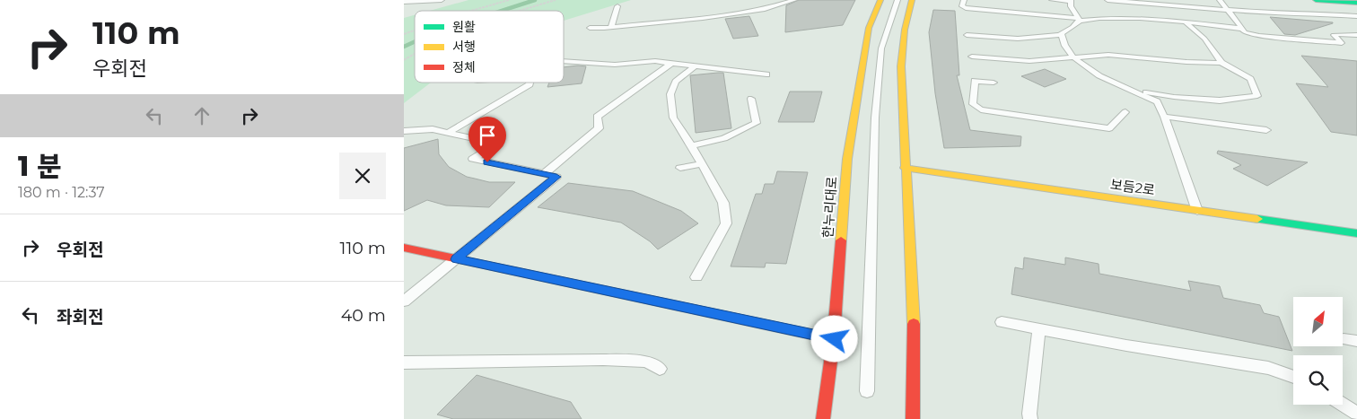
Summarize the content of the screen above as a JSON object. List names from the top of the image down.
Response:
{
  "streets": {
    "street": ["보듬2로", "한누리대로"]
  },
  "legend": ["원활", "서행", "정체"],
  "north": "top right",
  "page": {
    "turn": ["110 m", "우회전"],
    "heading": ["1 분", "180 m · 12:37"],
    "list": [
      {
        "name": "우회전",
        "value": "110 m"
      },
      {
        "name": "좌회전",
        "value": "40 m"
      }
    ]
  }
}
